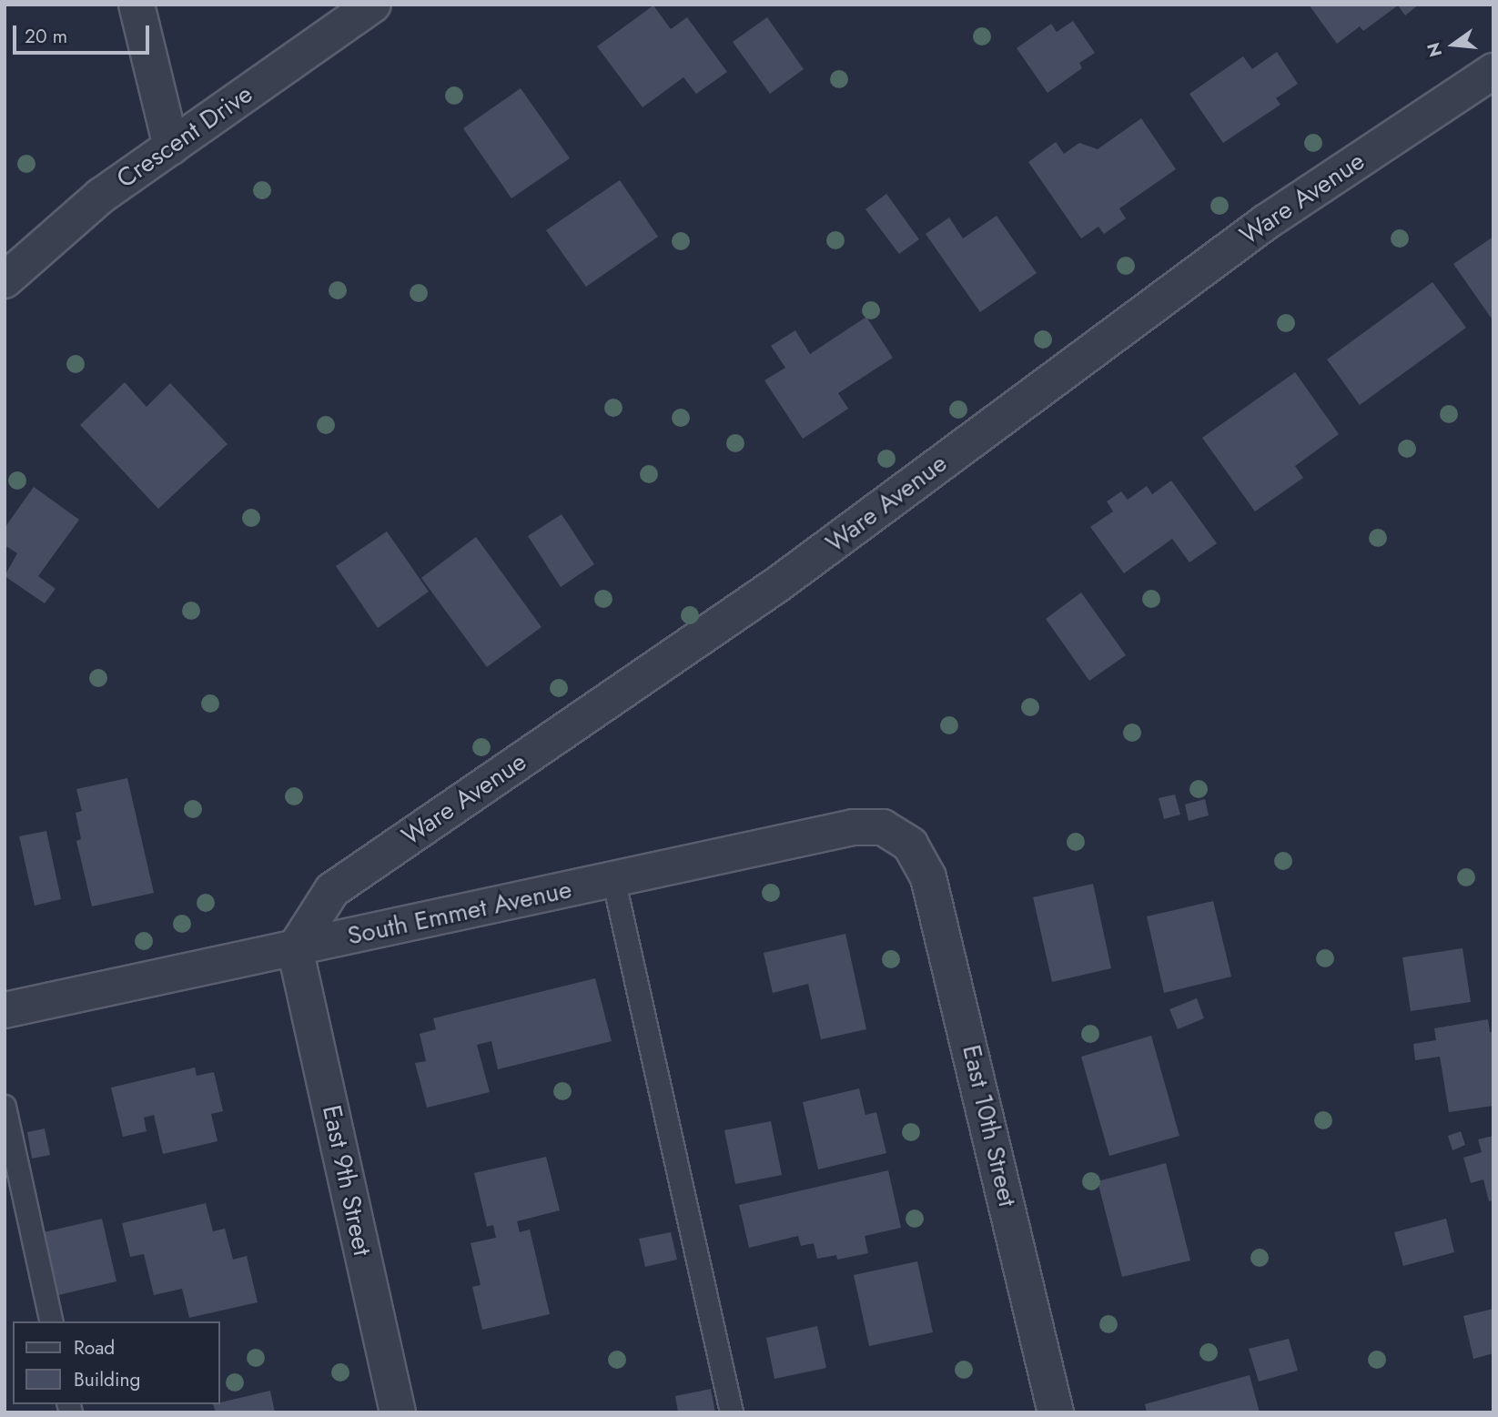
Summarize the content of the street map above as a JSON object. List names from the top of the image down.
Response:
{
  "streets": {
    "street": [
      "Crescent Drive",
      "Ware Avenue",
      "South Emmet Avenue",
      "East 10th Street",
      "East 9th Street"
    ]
  },
  "crossings": [
    ["Ware Avenue", "South Emmet Avenue"],
    ["Ware Avenue", "East 9th Street"],
    ["South Emmet Avenue", "East 10th Street"],
    ["South Emmet Avenue", "East 9th Street"]
  ],
  "legend": ["Road", "Building"],
  "scale_bar": "20 m",
  "north": "left"
}
